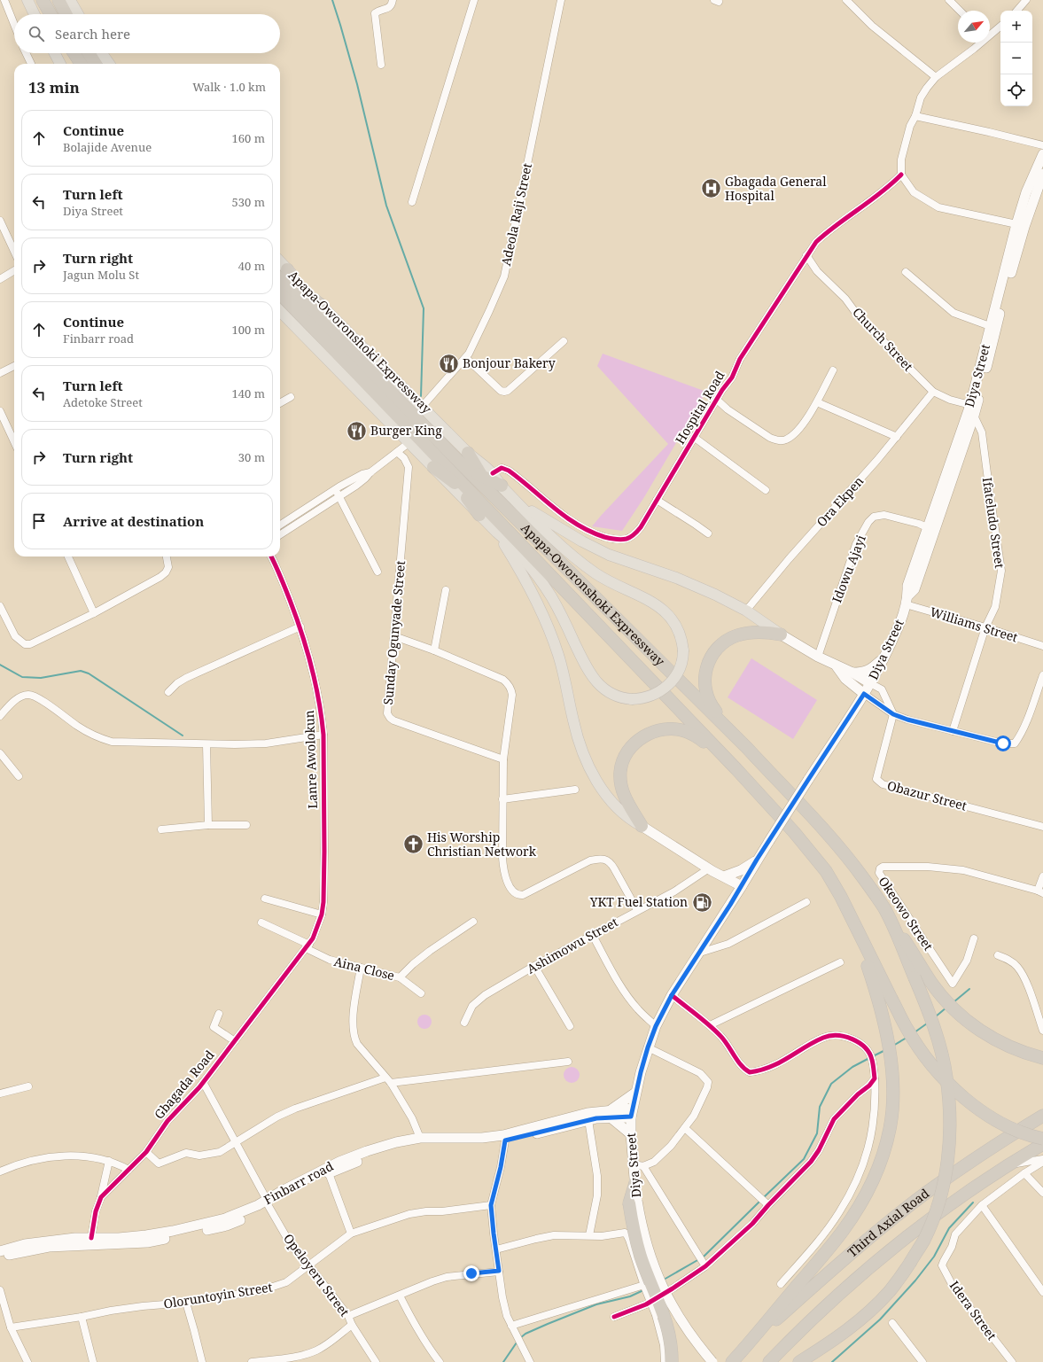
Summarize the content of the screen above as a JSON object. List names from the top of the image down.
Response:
{
  "streets": {
    "highway": ["Apapa-Oworonshoki Expressway", "Third Axial Road"],
    "main road": ["Diya Street", "Finbarr road"],
    "street": [
      "Adeola Raji Street",
      "Church Street",
      "Hospital Road",
      "Ora Ekpen",
      "Ifateludo Street",
      "Idowu Ajayi",
      "Williams Street",
      "Sunday Ogunyade Street",
      "Lanre Awolokun",
      "Obazur Street",
      "Okeowo Street",
      "Ashimowu Street",
      "Aina Close",
      "Gbagada Road",
      "Opeloyeru Street",
      "Oloruntoyin Street",
      "Idera Street"
    ]
  },
  "crossings": [
    ["Adeola Raji Street", "Apapa-Oworonshoki Expressway"],
    ["Church Street", "Diya Street"],
    ["Church Street", "Hospital Road"],
    ["Church Street", "Ora Ekpen"],
    ["Diya Street", "Ifateludo Street"],
    ["Diya Street", "Idowu Ajayi"],
    ["Diya Street", "Williams Street"],
    ["Ifateludo Street", "Williams Street"],
    ["Lanre Awolokun", "Aina Close"],
    ["Lanre Awolokun", "Gbagada Road"],
    ["Aina Close", "Gbagada Road"],
    ["Gbagada Road", "Finbarr road"],
    ["Gbagada Road", "Opeloyeru Street"],
    ["Finbarr road", "Opeloyeru Street"],
    ["Opeloyeru Street", "Oloruntoyin Street"]
  ],
  "places": {
    "hospital": ["Gbagada General Hospital"],
    "restaurant": ["Bonjour Bakery", "Burger King"],
    "church": ["His Worship Christian Network"],
    "fuel station": ["YKT Fuel Station"]
  },
  "north": "top right",
  "page": {
    "map_buttons": ["+", "−"],
    "search": "Search here",
    "heading": ["13 min", "Walk · 1.0 km"],
    "list": [
      ["Continue", "Bolajide Avenue", "160 m"],
      ["Turn left", "Diya Street", "530 m"],
      ["Turn right", "Jagun Molu St", "40 m"],
      ["Continue", "Finbarr road", "100 m"],
      ["Turn left", "Adetoke Street", "140 m"],
      ["Turn right", "30 m"],
      "Arrive at destination"
    ]
  }
}
